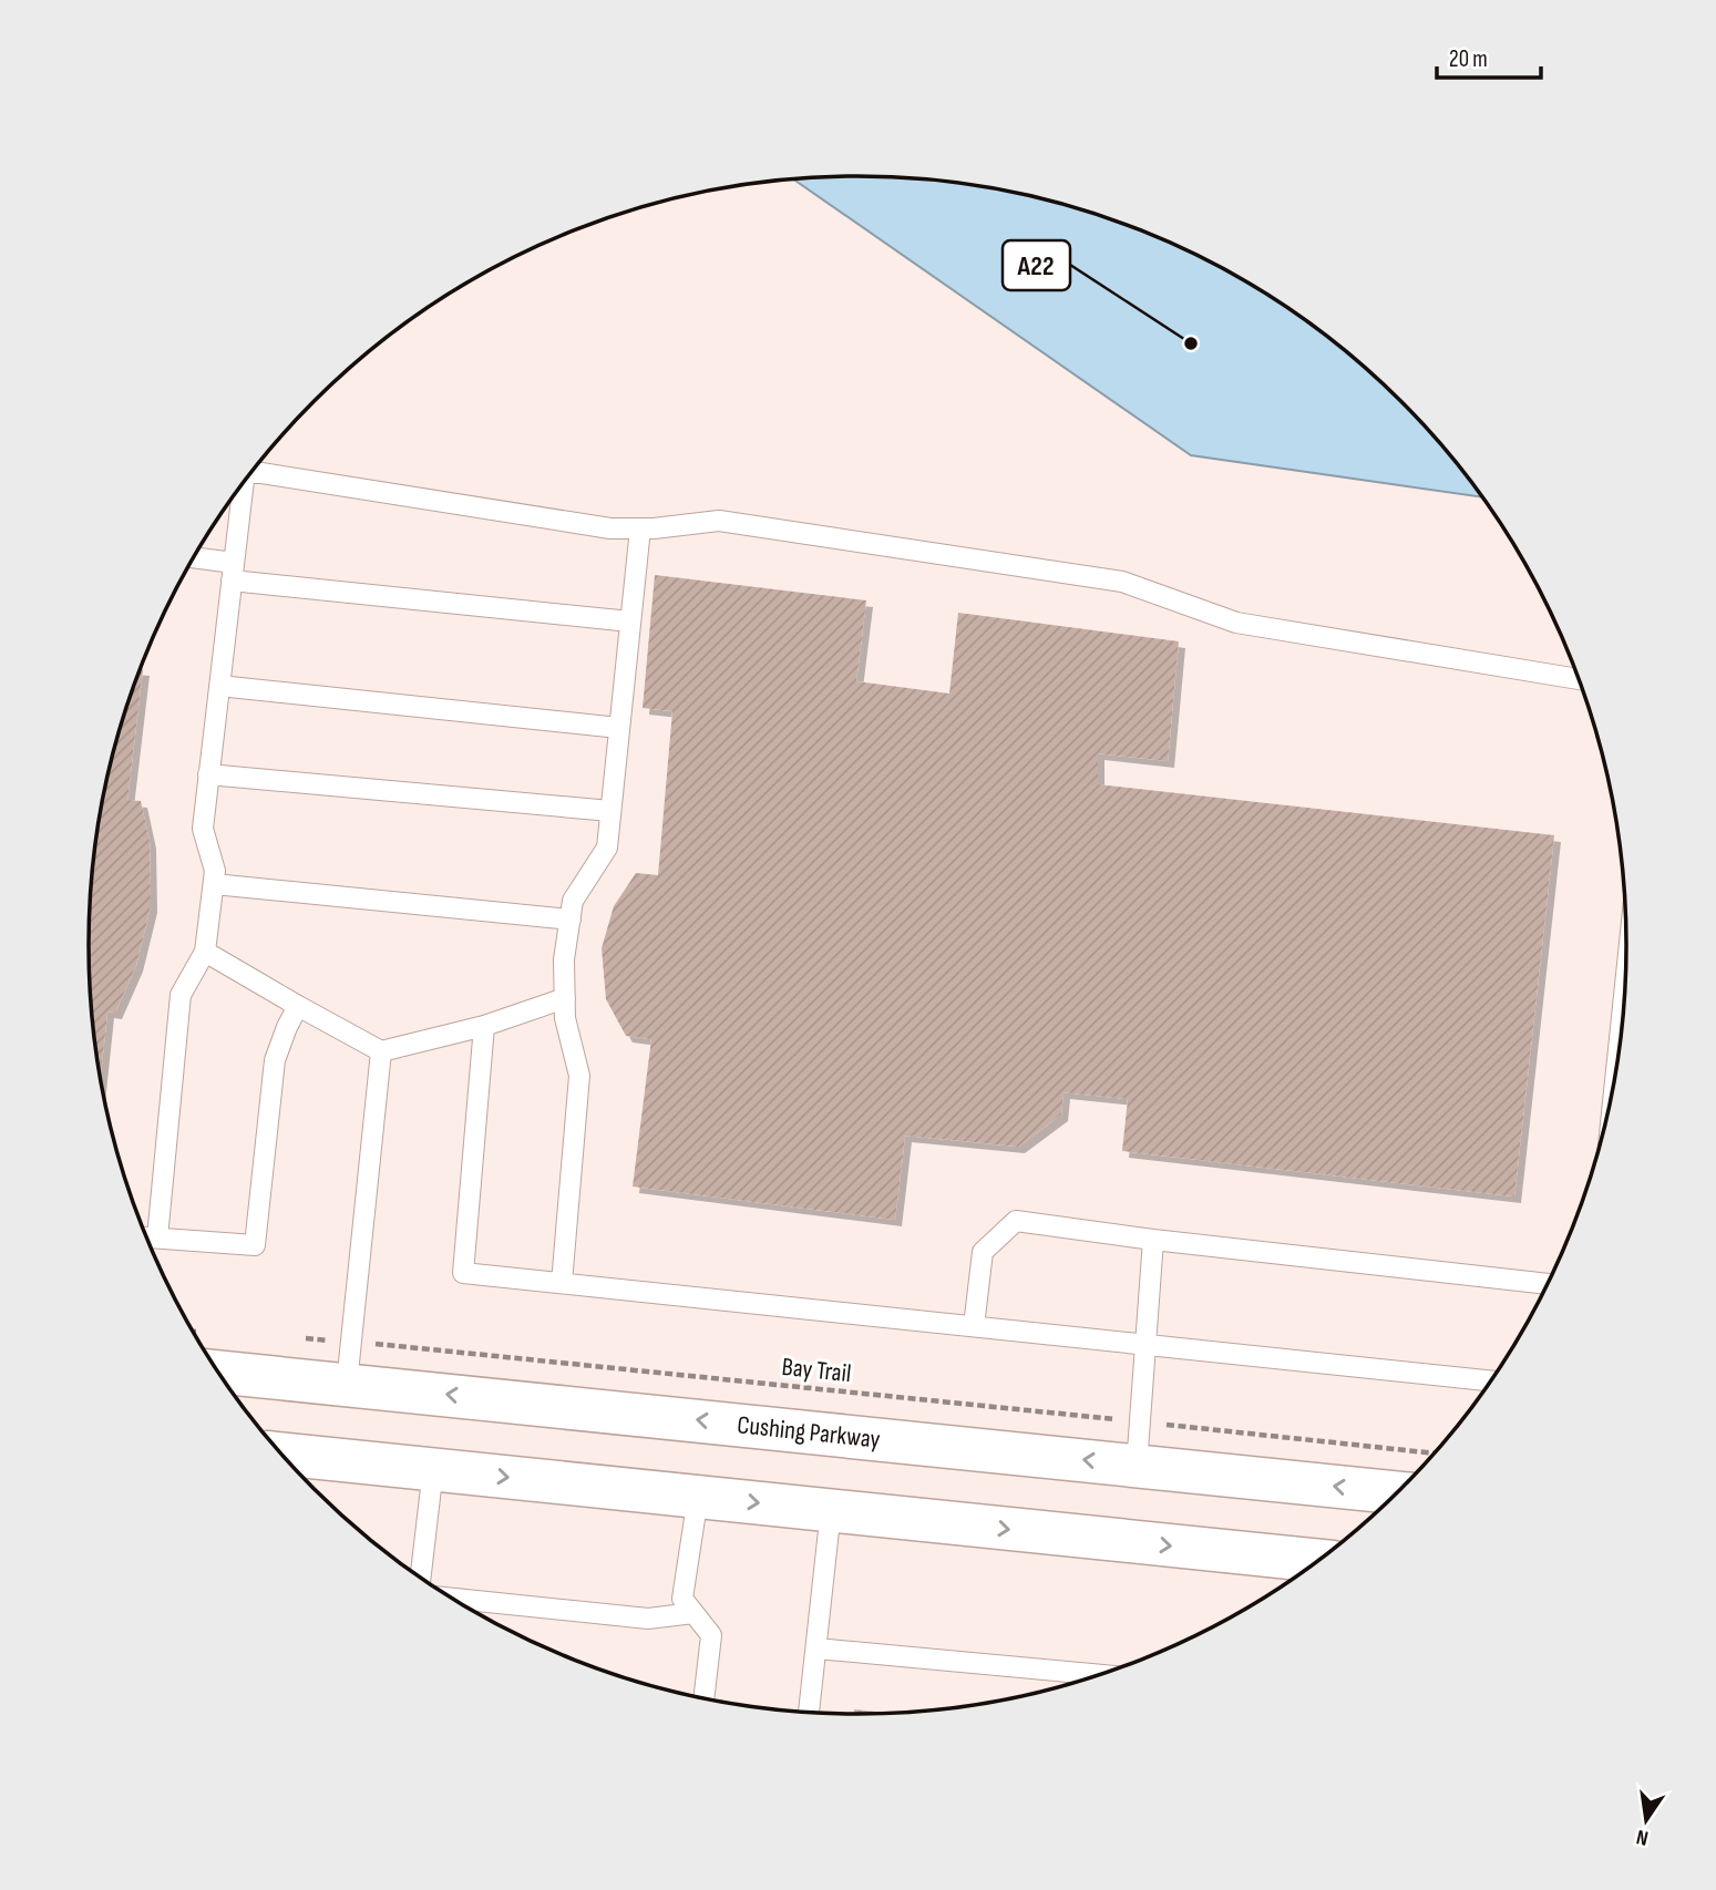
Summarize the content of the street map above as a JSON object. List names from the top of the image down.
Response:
{
  "streets": {
    "main road": ["Cushing Parkway"],
    "path": ["Bay Trail"]
  },
  "places": ["A22"],
  "scale_bar": "20 m",
  "north": "bottom"
}
